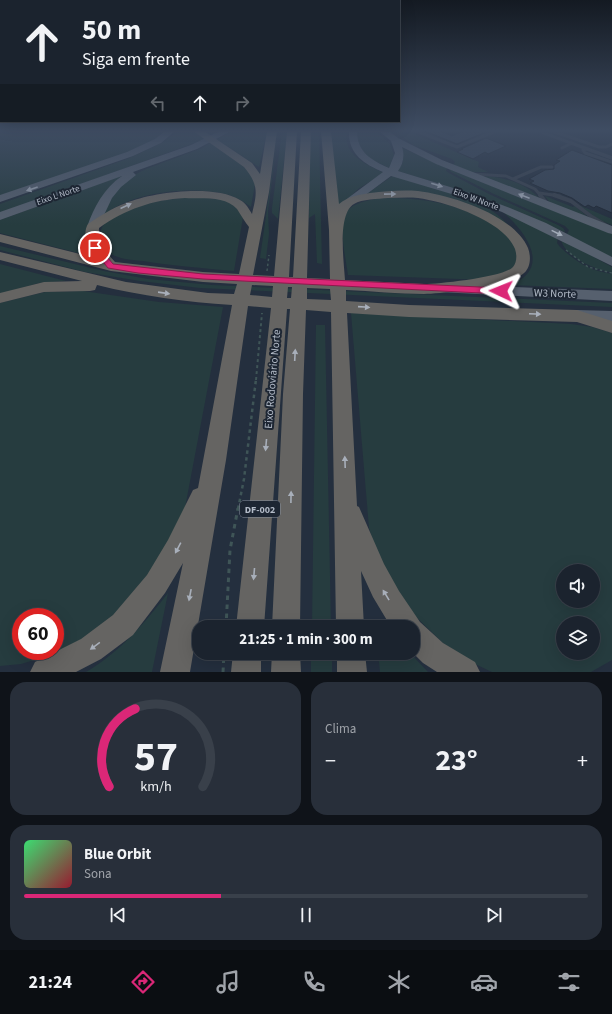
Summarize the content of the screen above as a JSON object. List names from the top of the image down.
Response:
{
  "streets": {
    "highway": ["Eixo Rodoviário Norte", "DF-002"],
    "main road": ["Eixo L Norte", "Eixo W Norte", "W3 Norte"]
  },
  "page": {
    "turn": ["50 m", "Siga em frente"],
    "limit": "60",
    "trip": "21:25 · 1 min · 300 m",
    "tile": "Clima",
    "heat": ["−", "23°", "+"],
    "song": ["Blue Orbit", "Sona"],
    "tabs": "21:24",
    "gauge": ["57", "km/h"]
  }
}
